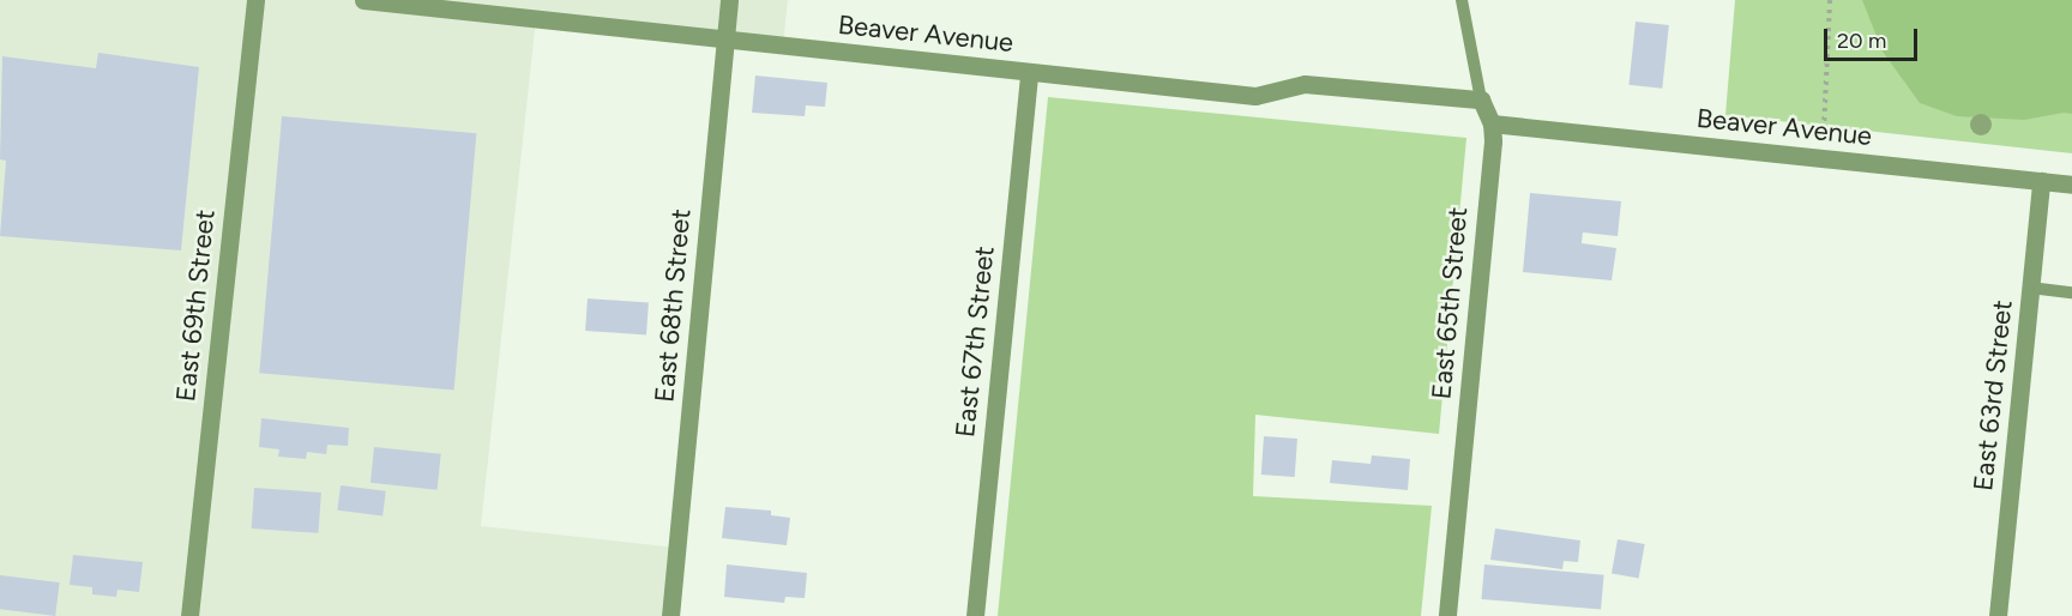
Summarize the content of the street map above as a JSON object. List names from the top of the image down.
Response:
{
  "streets": {
    "street": [
      "Beaver Avenue",
      "East 65th Street",
      "East 69th Street",
      "East 68th Street",
      "East 67th Street",
      "East 63rd Street"
    ]
  },
  "crossings": [
    ["Beaver Avenue", "East 65th Street"],
    ["Beaver Avenue", "East 68th Street"],
    ["Beaver Avenue", "East 67th Street"],
    ["Beaver Avenue", "East 63rd Street"]
  ],
  "scale_bar": "20 m"
}
